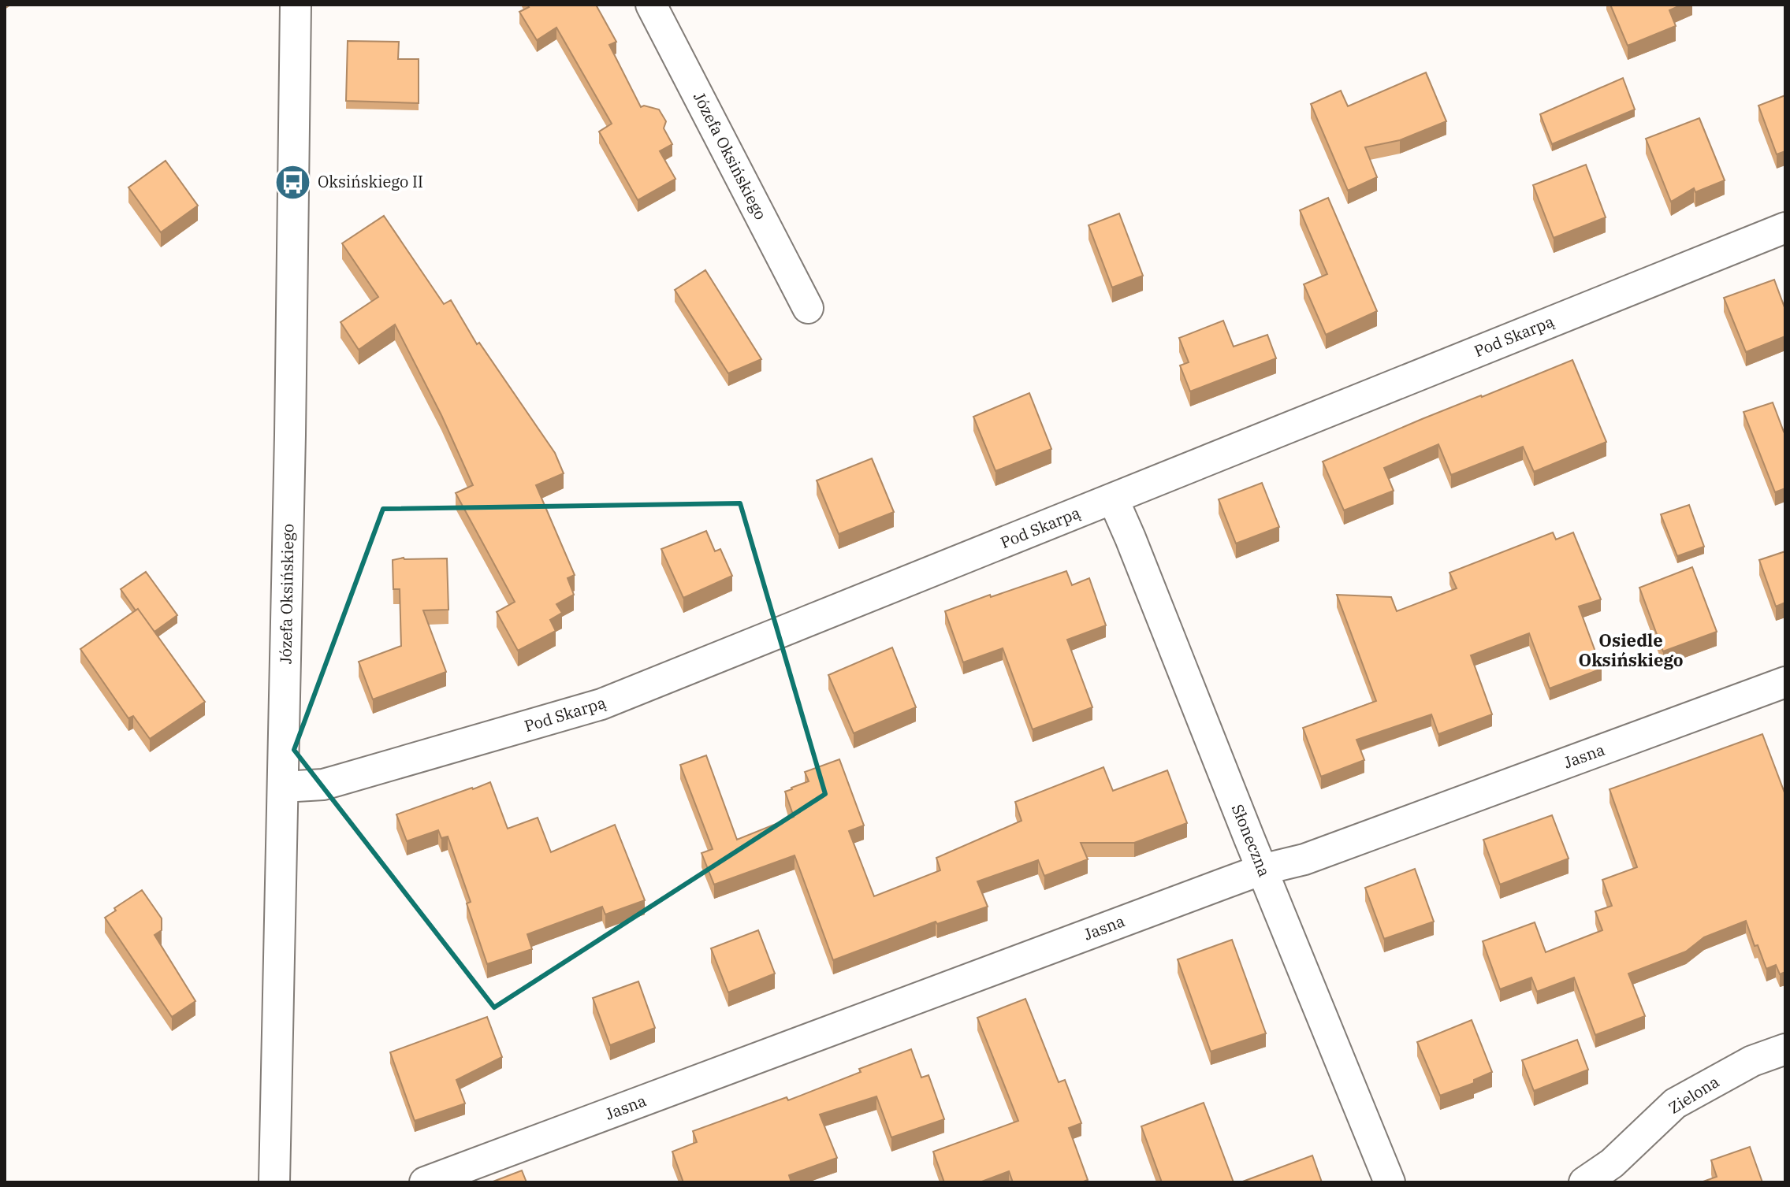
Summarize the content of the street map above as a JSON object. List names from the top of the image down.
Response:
{
  "streets": {
    "street": [
      "Józefa Oksińskiego",
      "Pod Skarpą",
      "Jasna",
      "Słoneczna",
      "Zielona"
    ]
  },
  "crossings": [
    ["Józefa Oksińskiego", "Pod Skarpą"],
    ["Pod Skarpą", "Słoneczna"],
    ["Jasna", "Słoneczna"]
  ],
  "districts": ["Osiedle Oksińskiego"],
  "places": {
    "bus stop": ["Oksińskiego II"]
  }
}
